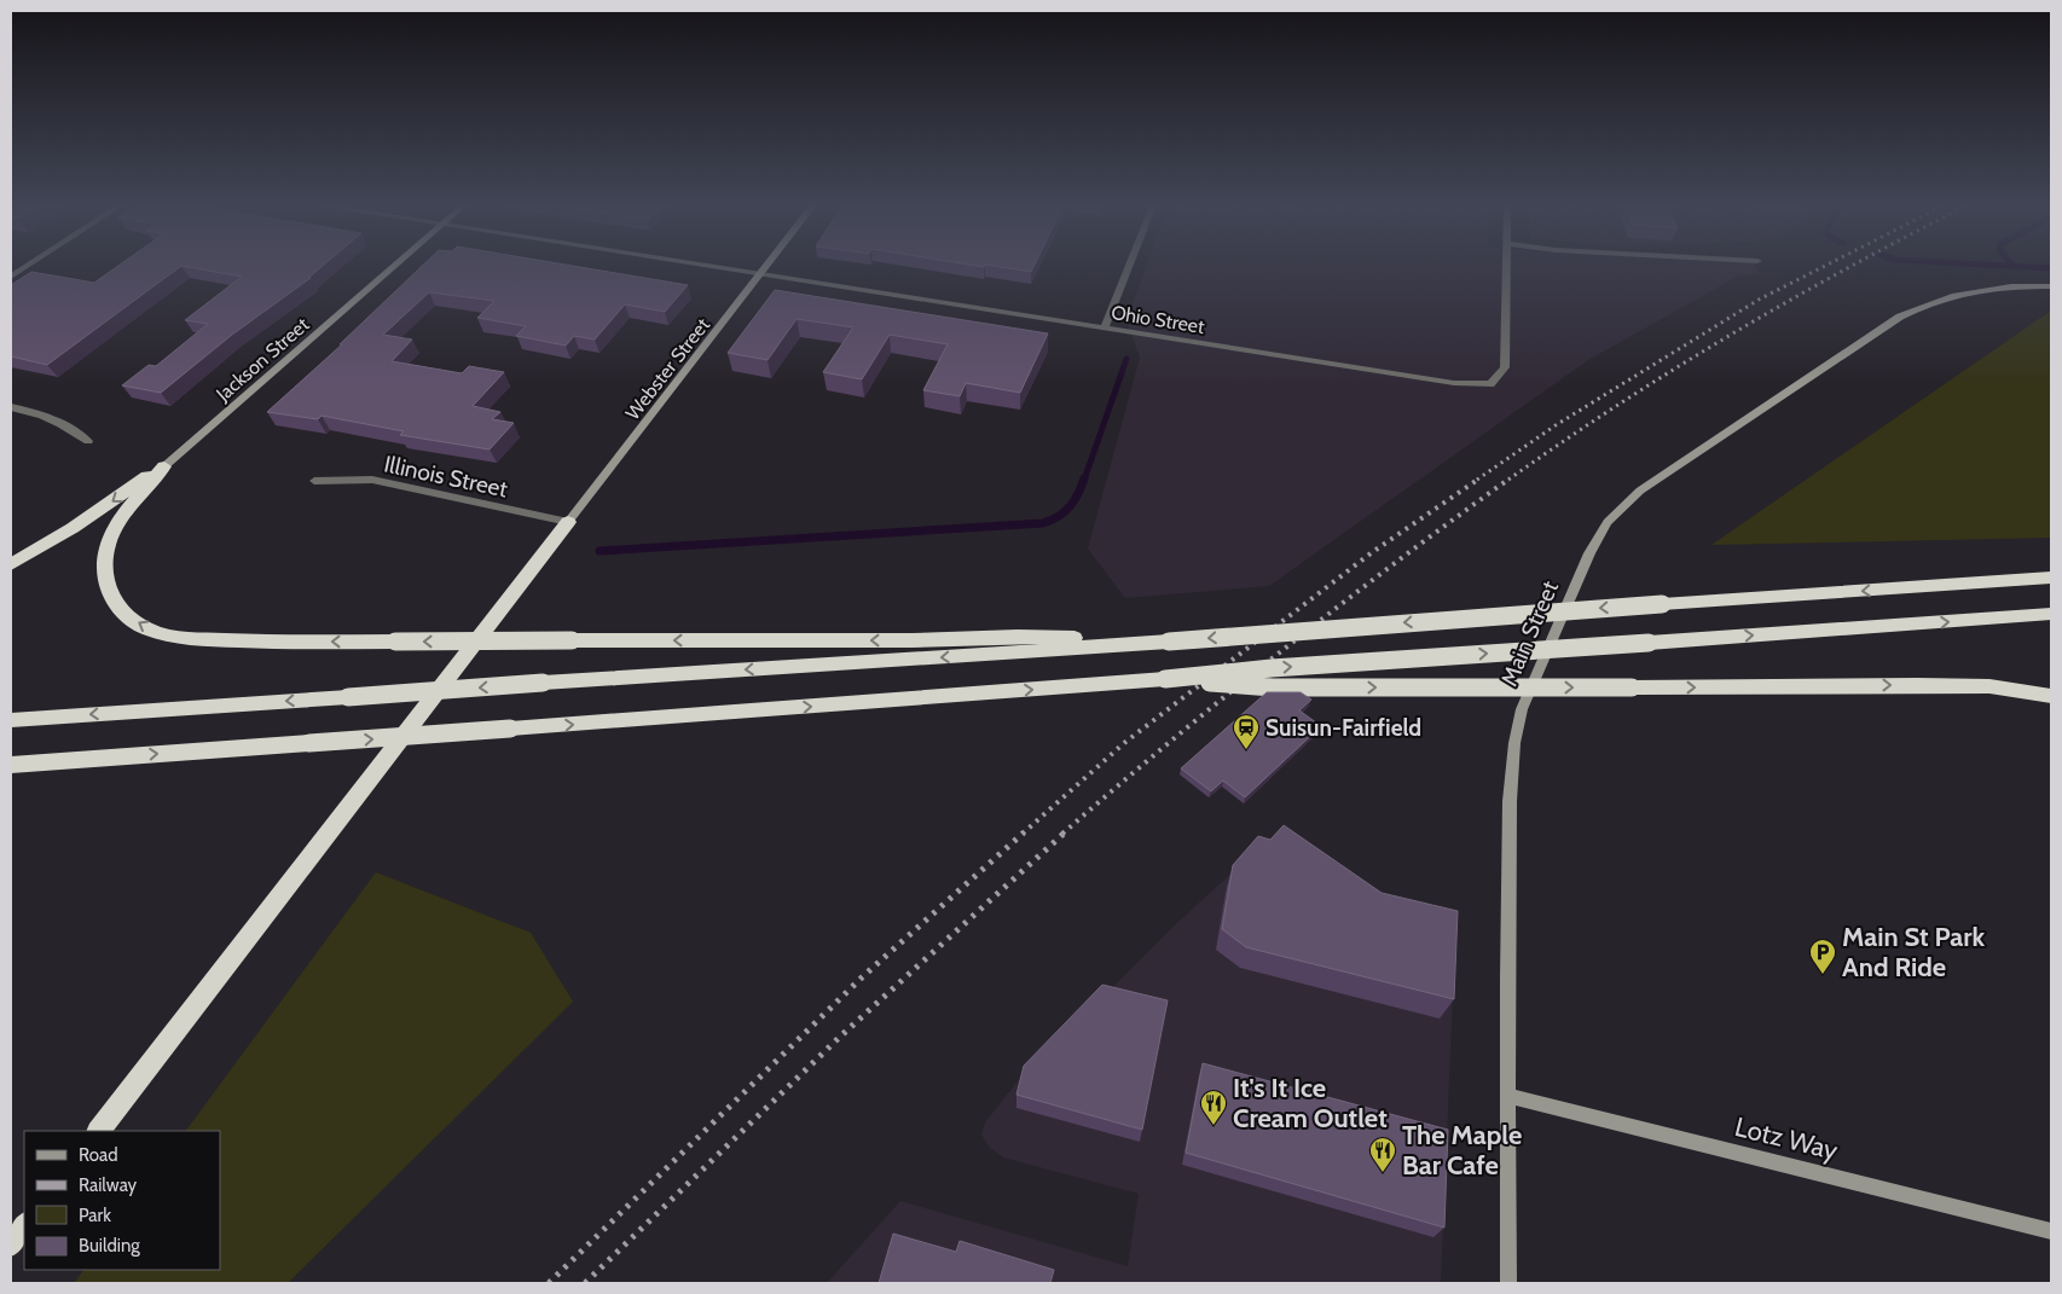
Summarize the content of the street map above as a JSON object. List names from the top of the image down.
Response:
{
  "streets": {
    "main road": [
      "Jackson Street",
      "Webster Street",
      "Main Street",
      "Lotz Way"
    ],
    "street": ["Ohio Street", "Illinois Street"]
  },
  "crossings": [
    ["Ohio Street", "Webster Street"],
    ["Webster Street", "Illinois Street"],
    ["Main Street", "Lotz Way"]
  ],
  "places": {
    "station": ["Suisun-Fairfield"],
    "parking": ["Main St Park And Ride"],
    "restaurant": ["It's It Ice Cream Outlet", "The Maple Bar Cafe"]
  },
  "legend": [
    "Road",
    "Railway",
    "Park",
    "Building"
  ]
}
